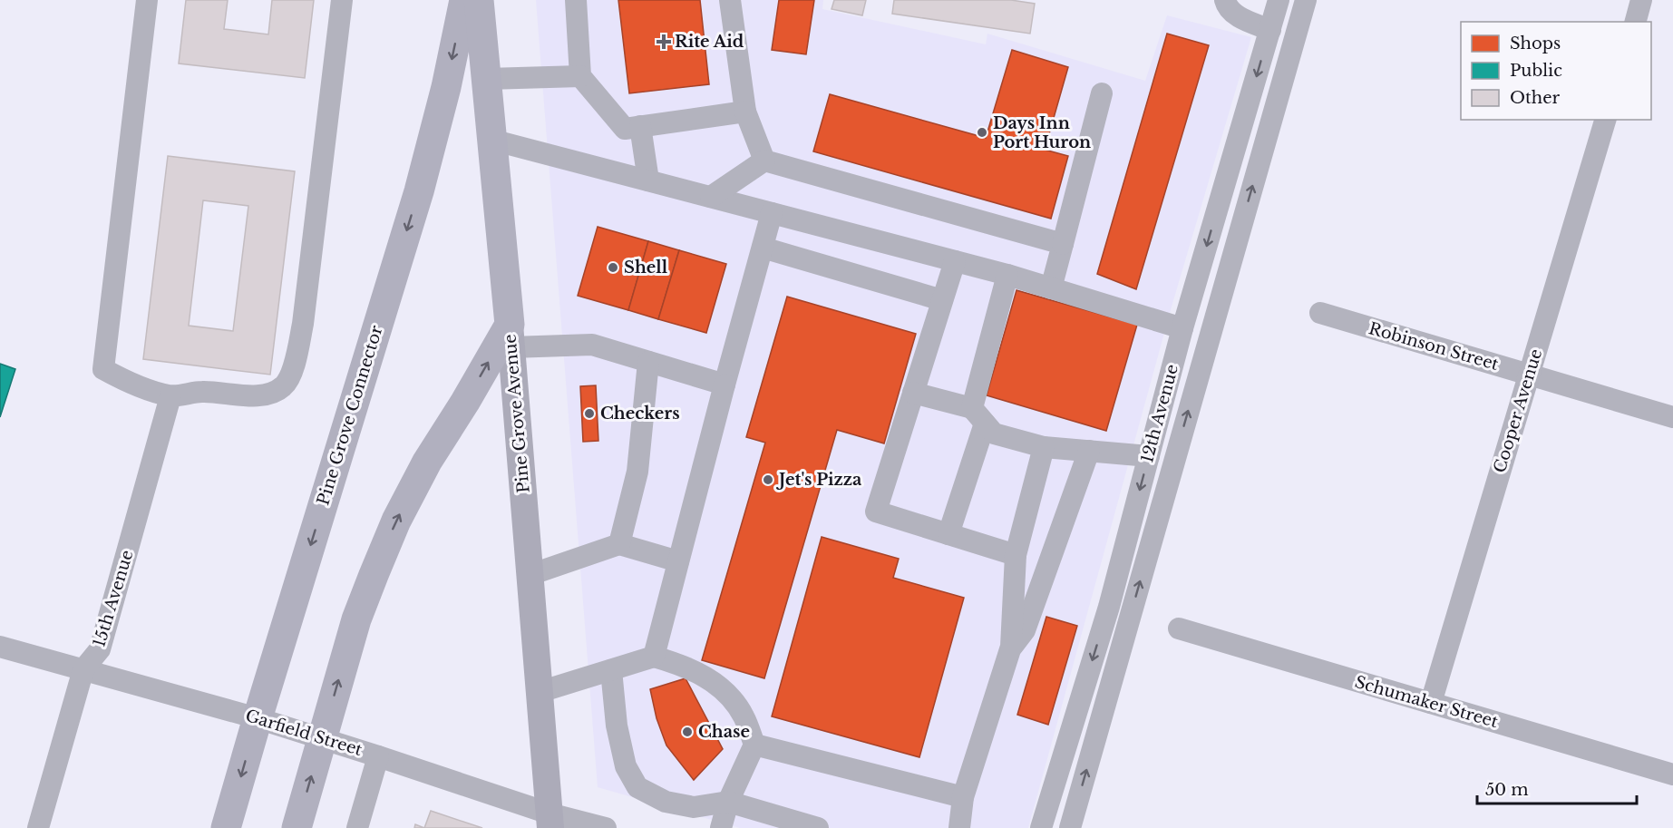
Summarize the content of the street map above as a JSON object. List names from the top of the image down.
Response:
{
  "streets": {
    "highway": ["Pine Grove Avenue", "Pine Grove Connector"],
    "street": [
      "Robinson Street",
      "Cooper Avenue",
      "12th Avenue",
      "15th Avenue",
      "Schumaker Street",
      "Garfield Street"
    ]
  },
  "crossings": [
    ["Robinson Street", "Cooper Avenue"],
    ["Cooper Avenue", "Schumaker Street"],
    ["Pine Grove Avenue", "Garfield Street"],
    ["Pine Grove Connector", "Garfield Street"],
    ["15th Avenue", "Garfield Street"]
  ],
  "places": {
    "health": ["Rite Aid"],
    "other": [
      "Days Inn Port Huron",
      "Shell",
      "Checkers",
      "Jet's Pizza",
      "Chase"
    ]
  },
  "legend": ["Shops", "Public", "Other"],
  "scale_bar": "50 m"
}
